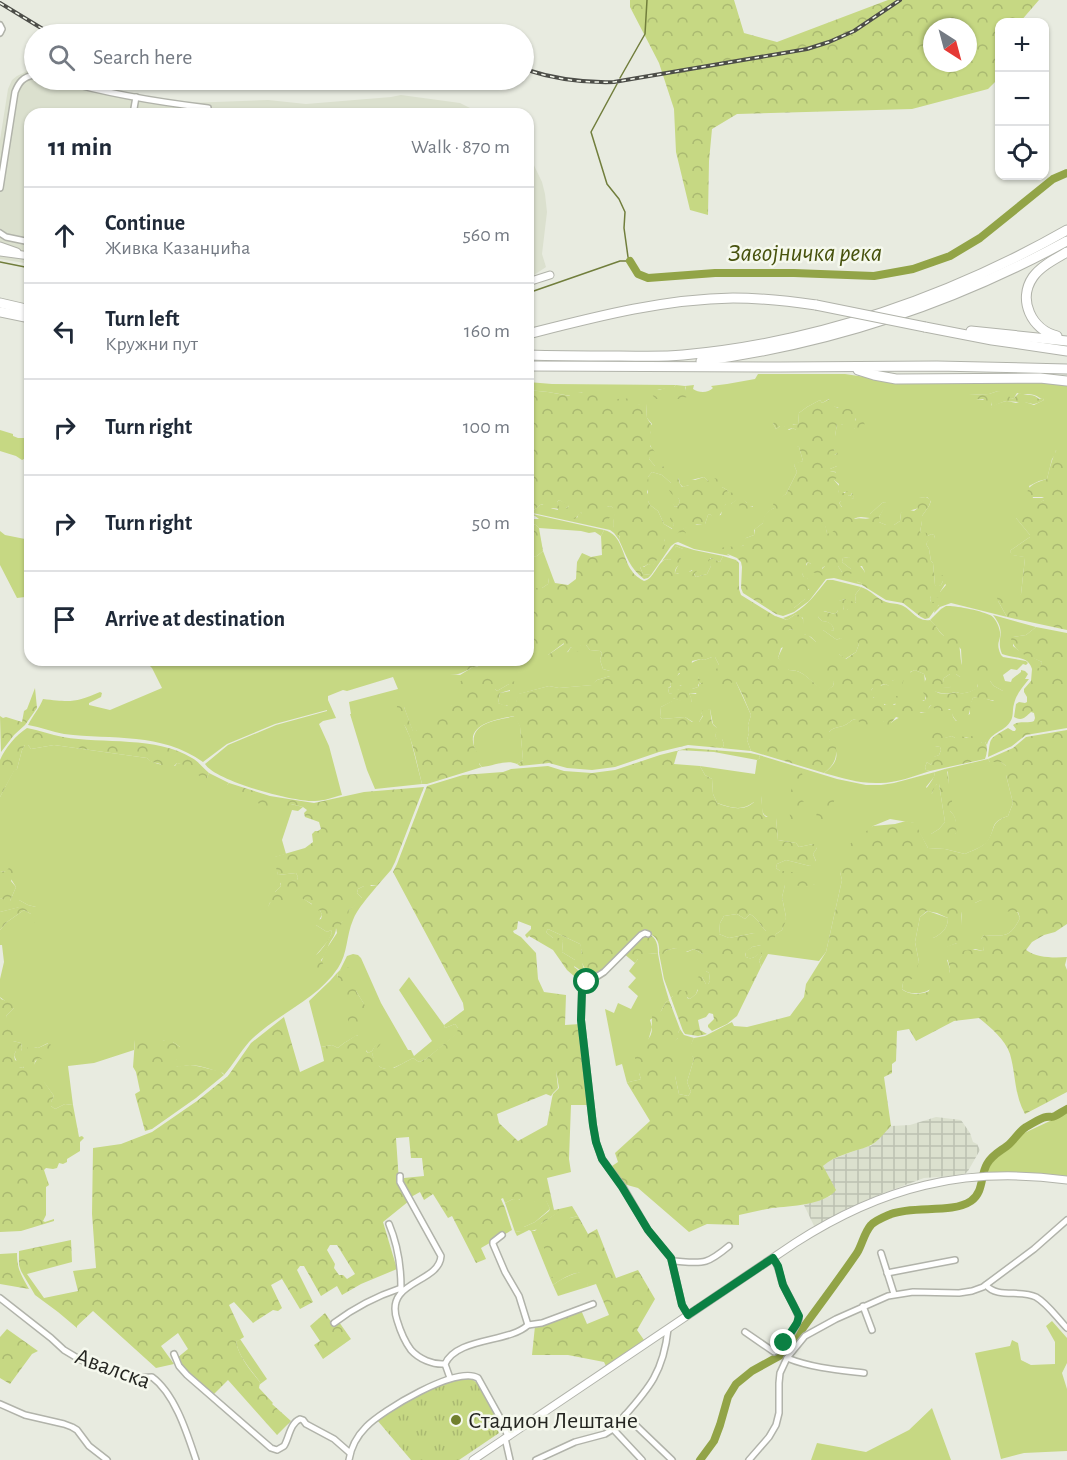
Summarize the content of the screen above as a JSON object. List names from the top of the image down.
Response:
{
  "streets": {
    "street": ["Авалска"]
  },
  "water": ["Завојничка река"],
  "places": ["Стадион Лештане"],
  "north": "bottom right",
  "page": {
    "map_buttons": ["+", "−"],
    "search": "Search here",
    "heading": ["11 min", "Walk · 870 m"],
    "list": [
      ["Continue", "Живка Казанџића", "560 m"],
      ["Turn left", "Кружни пут", "160 m"],
      ["Turn right", "100 m"],
      ["Turn right", "50 m"],
      "Arrive at destination"
    ]
  }
}
